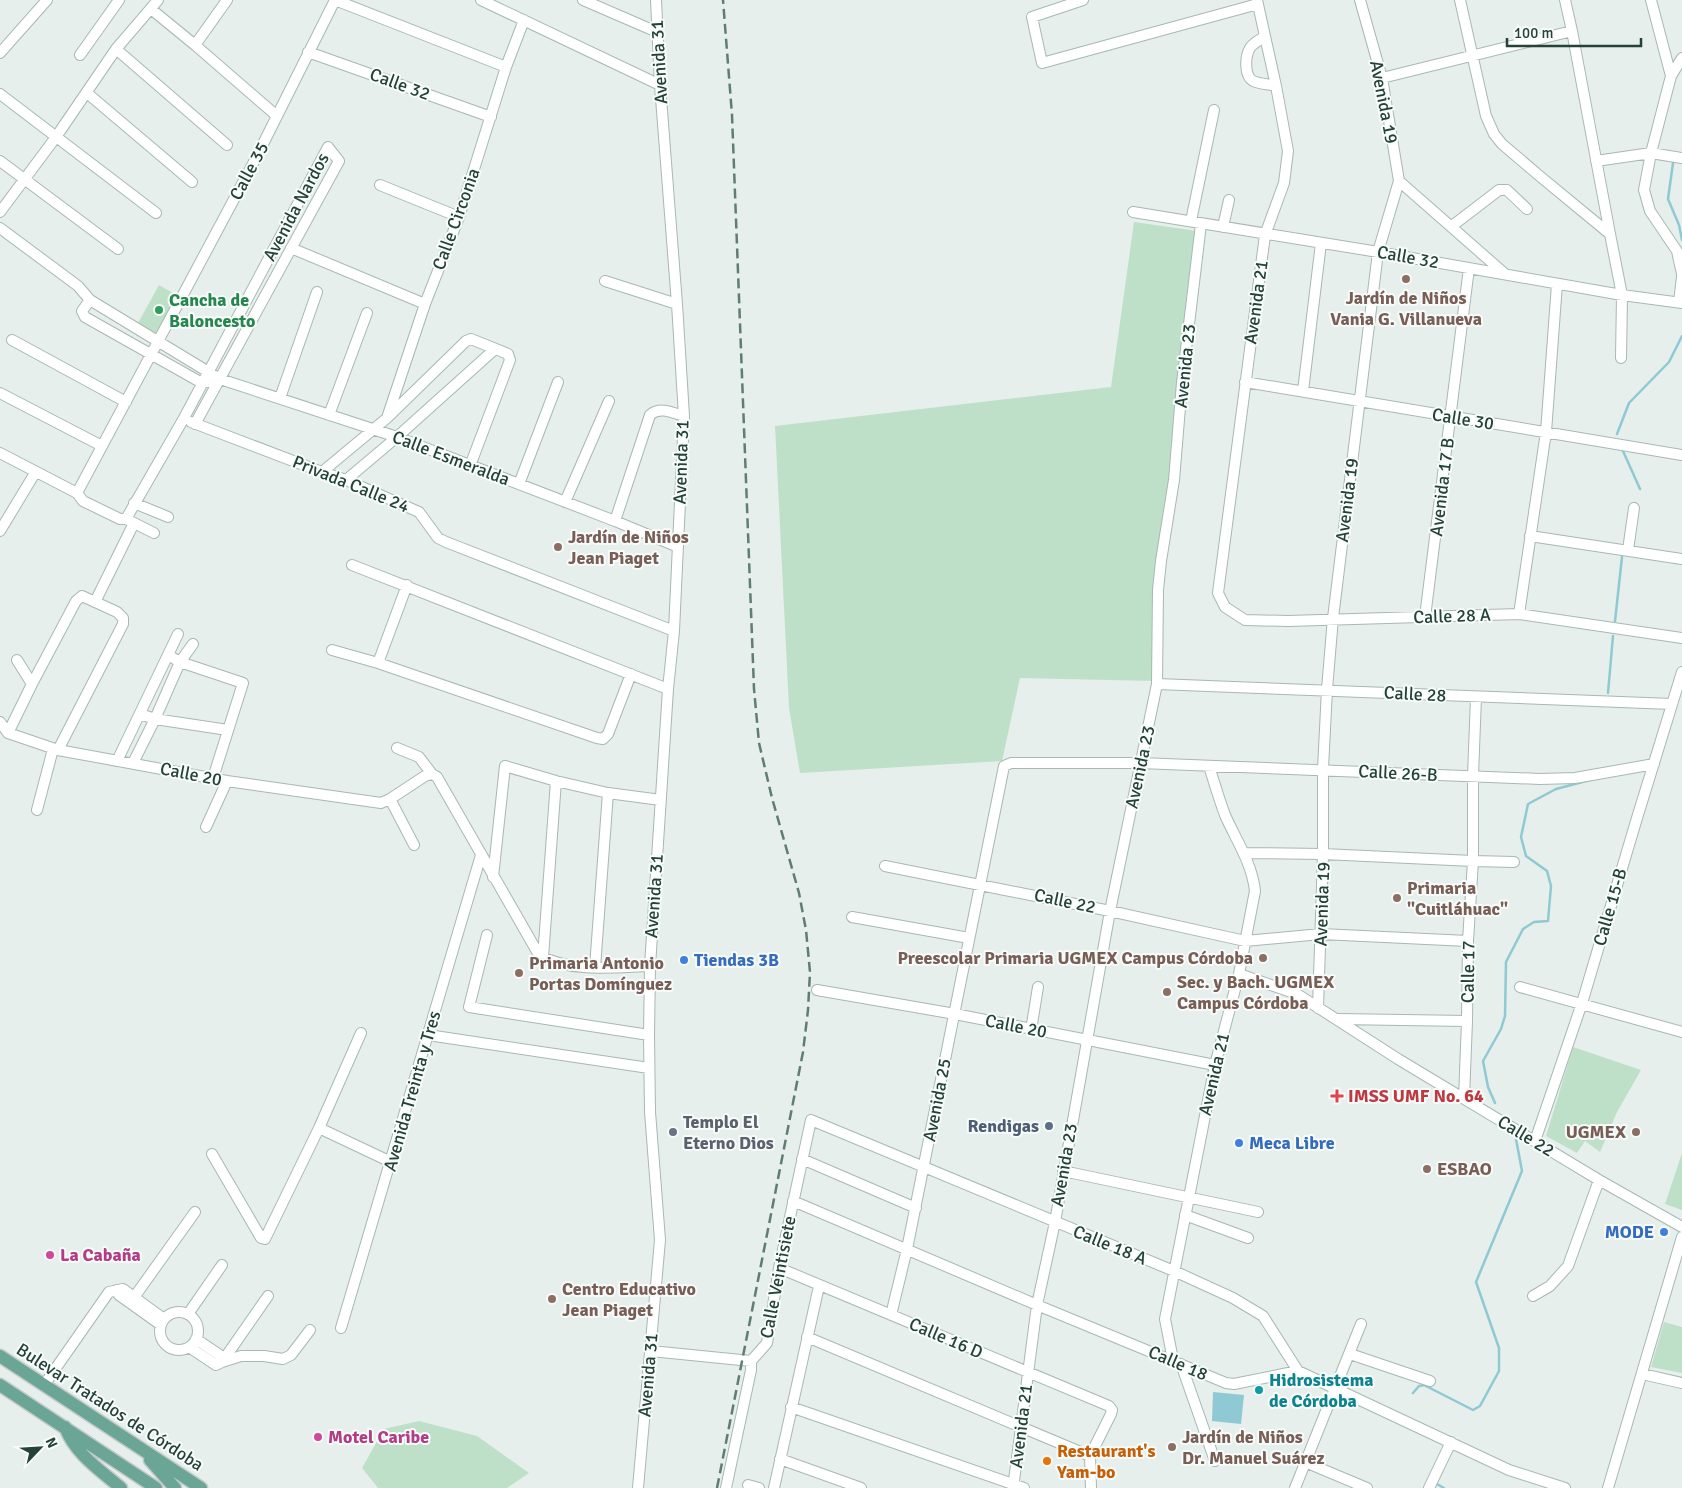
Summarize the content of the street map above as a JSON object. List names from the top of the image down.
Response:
{
  "streets": {
    "main road": ["Bulevar Tratados de Córdoba"],
    "street": [
      "Avenida 31",
      "Calle 32",
      "Avenida 19",
      "Calle 35",
      "Avenida Nardos",
      "Calle Circonia",
      "Avenida 21",
      "Avenida 23",
      "Calle 30",
      "Calle Esmeralda",
      "Privada Calle 24",
      "Avenida 17 B",
      "Calle 28 A",
      "Calle 28",
      "Calle 26-B",
      "Calle 20",
      "Calle 22",
      "Calle 15-B",
      "Calle 17",
      "Avenida Treinta y Tres",
      "Avenida 25",
      "Calle 18 A",
      "Calle Veintisiete",
      "Calle 16 D",
      "Calle 18"
    ]
  },
  "crossings": [
    ["Avenida 31", "Calle Esmeralda"],
    ["Avenida 31", "Privada Calle 24"],
    ["Avenida 31", "Calle Veintisiete"],
    ["Calle 32", "Avenida 19"],
    ["Calle 32", "Calle 35"],
    ["Calle 32", "Calle Circonia"],
    ["Calle 32", "Avenida 21"],
    ["Calle 32", "Avenida 23"],
    ["Calle 32", "Avenida 17 B"],
    ["Avenida 19", "Calle 30"],
    ["Avenida 19", "Calle 28 A"],
    ["Avenida 19", "Calle 28"],
    ["Avenida 19", "Calle 26-B"],
    ["Avenida 19", "Calle 22"],
    ["Calle 35", "Calle Esmeralda"],
    ["Avenida Nardos", "Calle Esmeralda"],
    ["Avenida Nardos", "Privada Calle 24"],
    ["Avenida 21", "Avenida 23"],
    ["Avenida 21", "Calle 30"],
    ["Avenida 21", "Calle 28 A"],
    ["Avenida 21", "Calle 26-B"],
    ["Avenida 21", "Calle 20"],
    ["Avenida 21", "Calle 22"],
    ["Avenida 21", "Calle 18 A"],
    ["Avenida 21", "Calle 16 D"],
    ["Avenida 21", "Calle 18"],
    ["Avenida 23", "Calle 28"],
    ["Avenida 23", "Calle 26-B"],
    ["Avenida 23", "Calle 20"],
    ["Avenida 23", "Calle 22"],
    ["Avenida 23", "Calle 18 A"],
    ["Avenida 23", "Calle 18"],
    ["Calle 30", "Avenida 17 B"],
    ["Avenida 17 B", "Calle 28 A"],
    ["Calle 28", "Calle 15-B"],
    ["Calle 28", "Calle 17"],
    ["Calle 26-B", "Calle 15-B"],
    ["Calle 26-B", "Calle 17"],
    ["Calle 26-B", "Avenida 25"],
    ["Calle 20", "Avenida 25"],
    ["Calle 22", "Calle 15-B"],
    ["Calle 22", "Calle 17"],
    ["Calle 22", "Avenida 25"],
    ["Avenida 25", "Calle 18 A"],
    ["Avenida 25", "Calle 16 D"],
    ["Avenida 25", "Calle 18"],
    ["Calle 18 A", "Calle Veintisiete"],
    ["Calle 18 A", "Calle 18"],
    ["Calle Veintisiete", "Calle 16 D"],
    ["Calle Veintisiete", "Calle 18"]
  ],
  "places": {
    "other": [
      "Jardín de Niños Vania G. Villanueva",
      "Cancha de Baloncesto",
      "Jardín de Niños Jean Piaget",
      "Primaria \"Cuitláhuac\"",
      "Preescolar Primaria UGMEX Campus Córdoba",
      "Tiendas 3B",
      "Primaria Antonio Portas Domínguez",
      "Sec. y Bach. UGMEX Campus Córdoba",
      "Rendigas",
      "Templo El Eterno Dios",
      "UGMEX",
      "Meca Libre",
      "ESBAO",
      "MODE",
      "La Cabaña",
      "Centro Educativo Jean Piaget",
      "Hidrosistema de Córdoba",
      "Motel Caribe",
      "Jardín de Niños Dr. Manuel Suárez",
      "Restaurant's Yam-bo"
    ],
    "health": ["IMSS UMF No. 64"]
  },
  "scale_bar": "100 m",
  "north": "top right"
}
